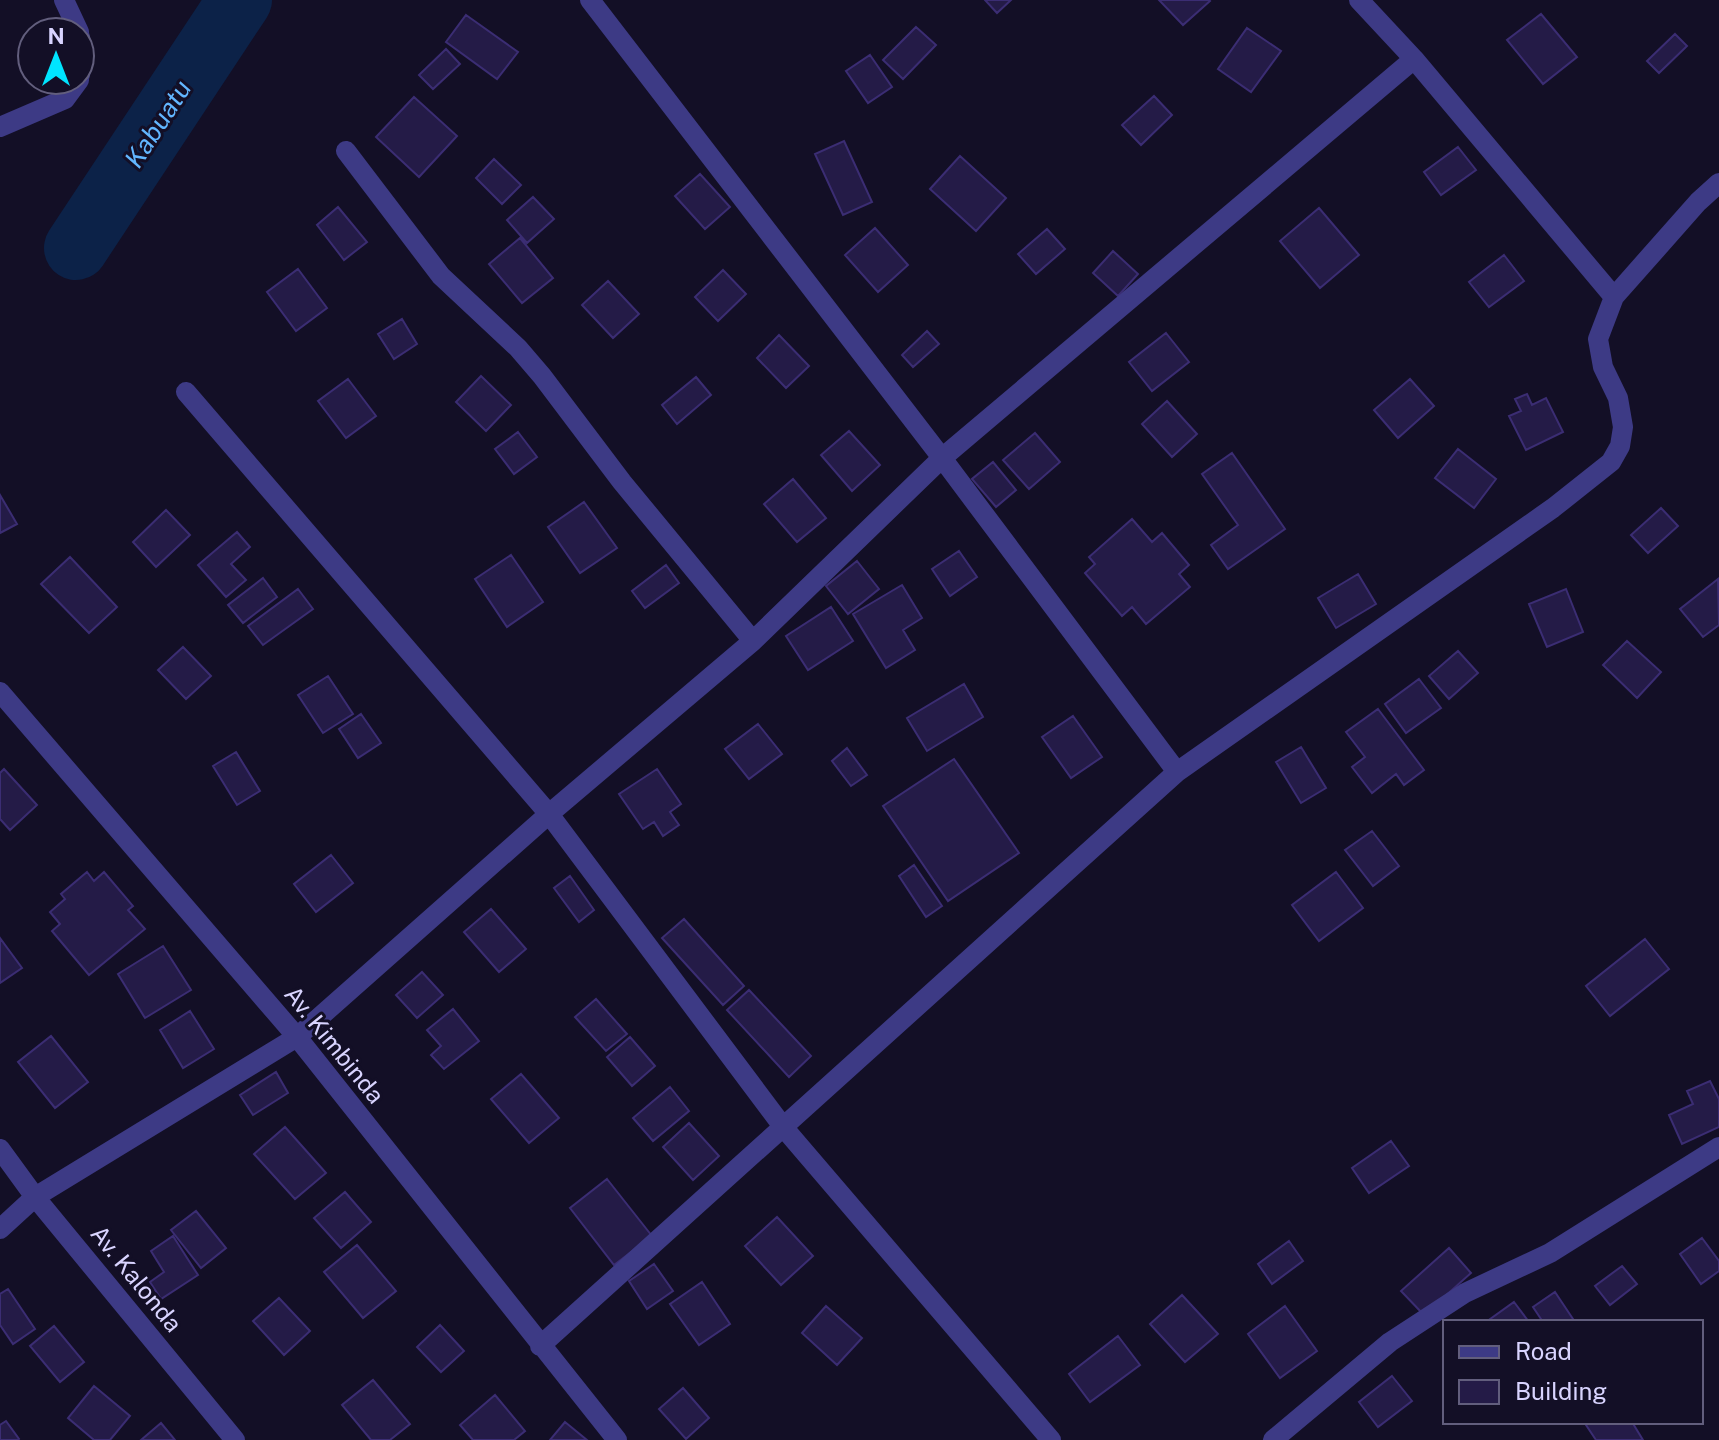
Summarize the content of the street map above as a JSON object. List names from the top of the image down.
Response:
{
  "streets": {
    "street": ["Av. Kimbinda", "Av. Kalonda"]
  },
  "water": ["Kabuatu"],
  "legend": ["Road", "Building"],
  "north": "top"
}
